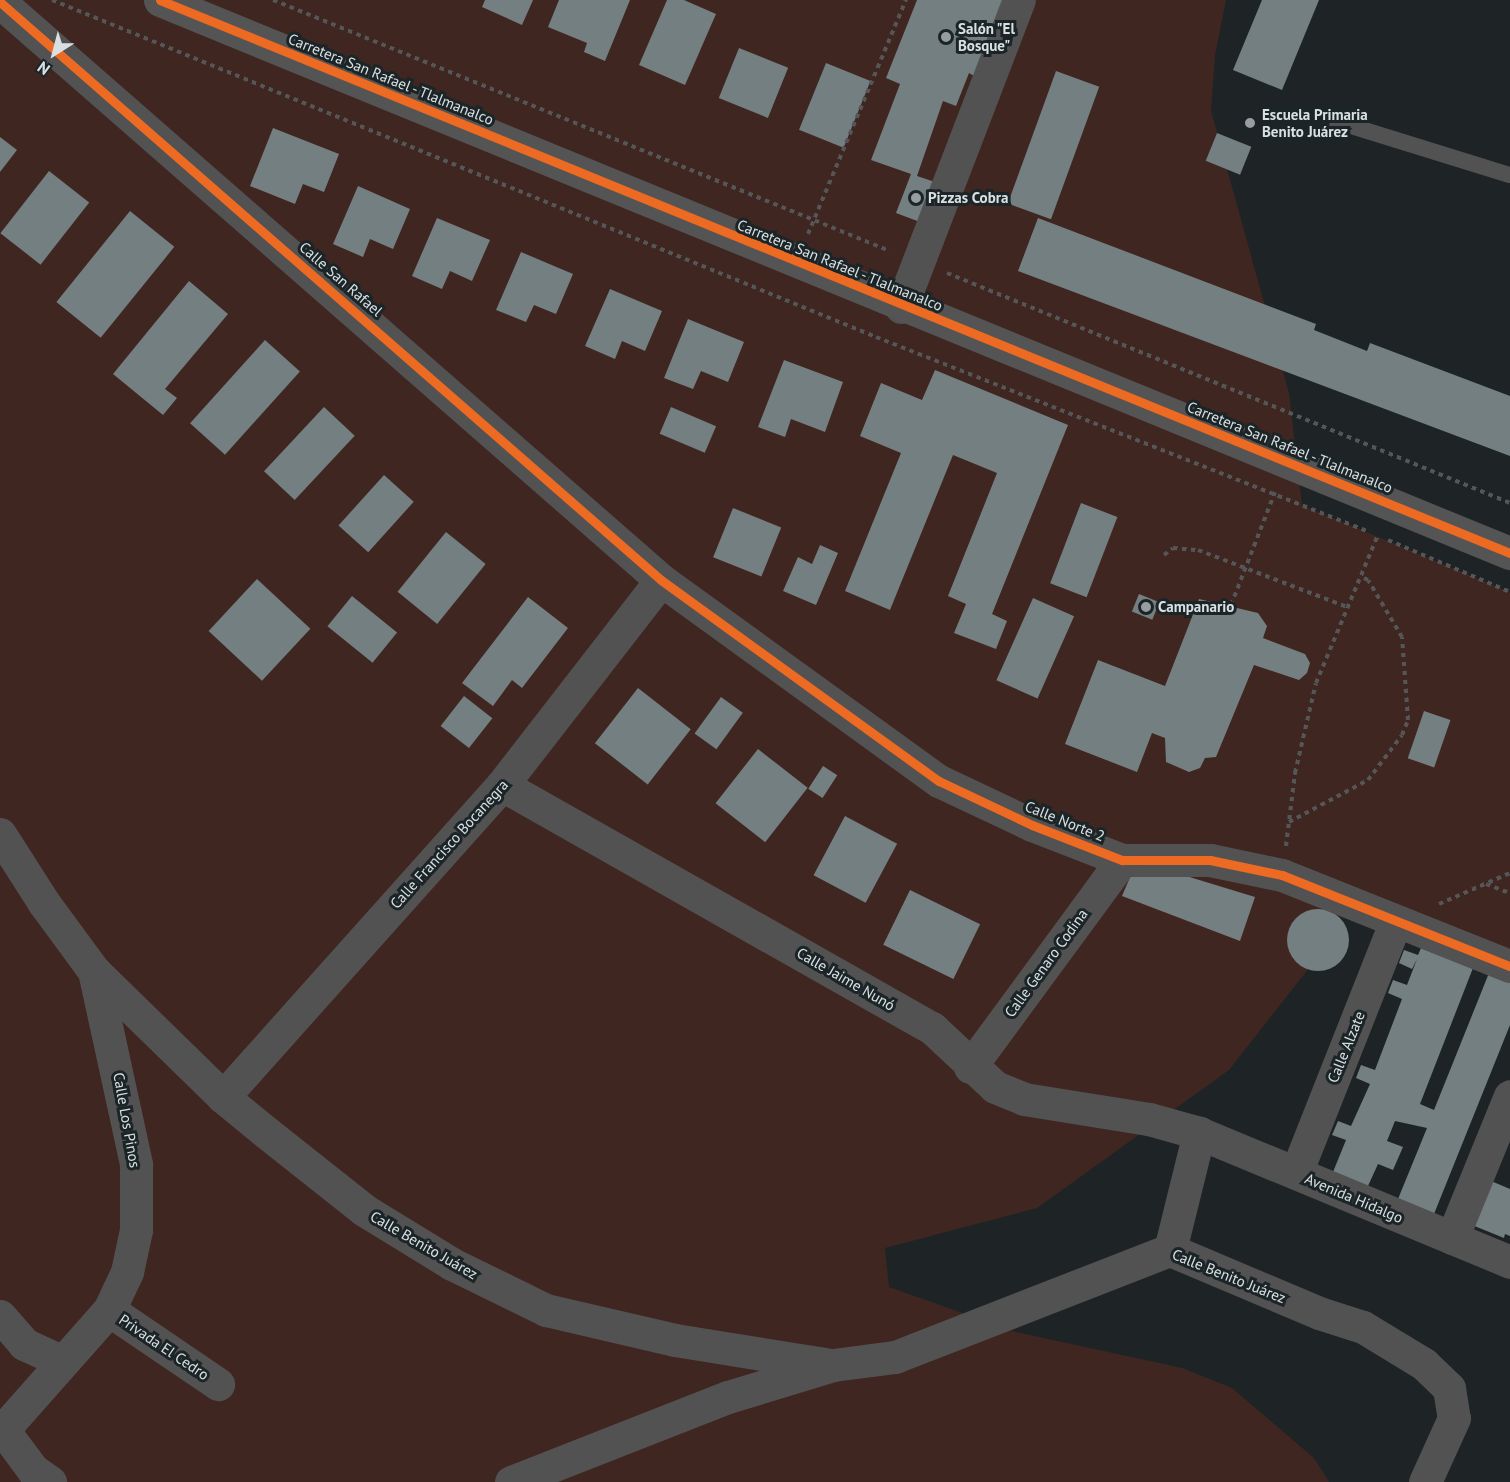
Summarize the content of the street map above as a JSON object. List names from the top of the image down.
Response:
{
  "streets": {
    "street": [
      "Carretera San Rafael - Tlalmanalco",
      "Calle San Rafael",
      "Calle Norte 2",
      "Calle Francisco Bocanegra",
      "Calle Genaro Codina",
      "Calle Jaime Nunó",
      "Calle Alzate",
      "Calle Los Pinos",
      "Avenida Hidalgo",
      "Calle Benito Juárez",
      "Privada El Cedro"
    ]
  },
  "crossings": [
    ["Calle San Rafael", "Calle Norte 2"],
    ["Calle San Rafael", "Calle Francisco Bocanegra"],
    ["Calle Norte 2", "Calle Francisco Bocanegra"],
    ["Calle Norte 2", "Calle Genaro Codina"],
    ["Calle Norte 2", "Calle Alzate"],
    ["Calle Francisco Bocanegra", "Calle Jaime Nunó"],
    ["Calle Francisco Bocanegra", "Calle Benito Juárez"],
    ["Calle Genaro Codina", "Calle Jaime Nunó"],
    ["Calle Jaime Nunó", "Avenida Hidalgo"],
    ["Calle Alzate", "Avenida Hidalgo"],
    ["Calle Los Pinos", "Calle Benito Juárez"],
    ["Calle Los Pinos", "Privada El Cedro"]
  ],
  "places": [
    "Salón \"El Bosque\"",
    "Escuela Primaria Benito Juárez",
    "Pizzas Cobra",
    "Campanario"
  ],
  "north": "bottom left"
}
